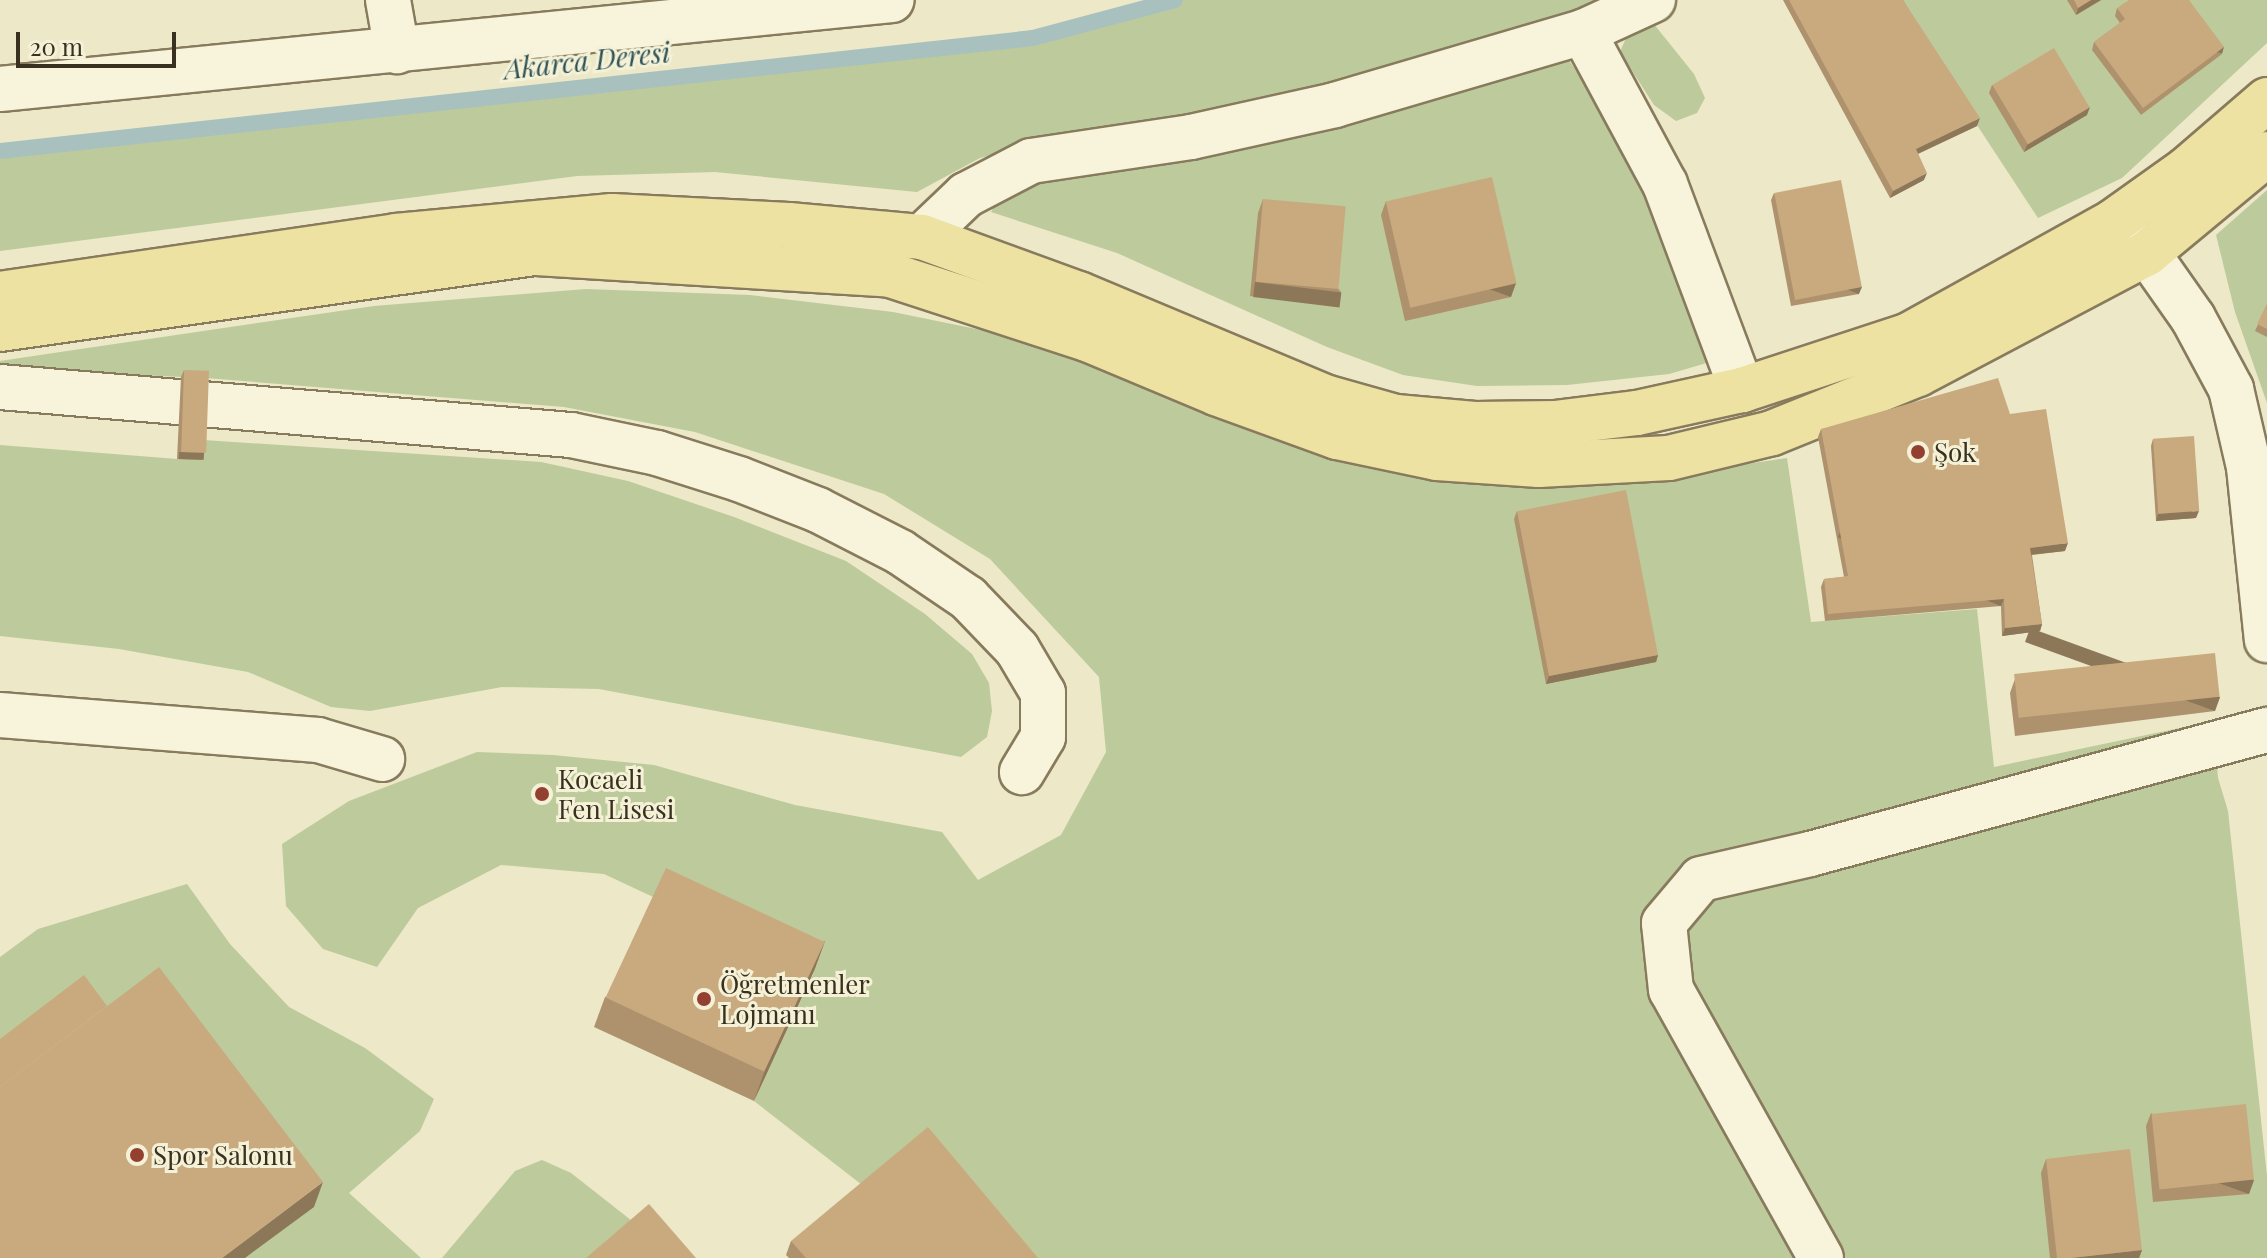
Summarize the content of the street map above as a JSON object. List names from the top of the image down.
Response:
{
  "water": ["Akarca Deresi"],
  "places": [
    "Şok",
    "Kocaeli Fen Lisesi",
    "Öğretmenler Lojmanı",
    "Spor Salonu"
  ],
  "scale_bar": "20 m"
}
